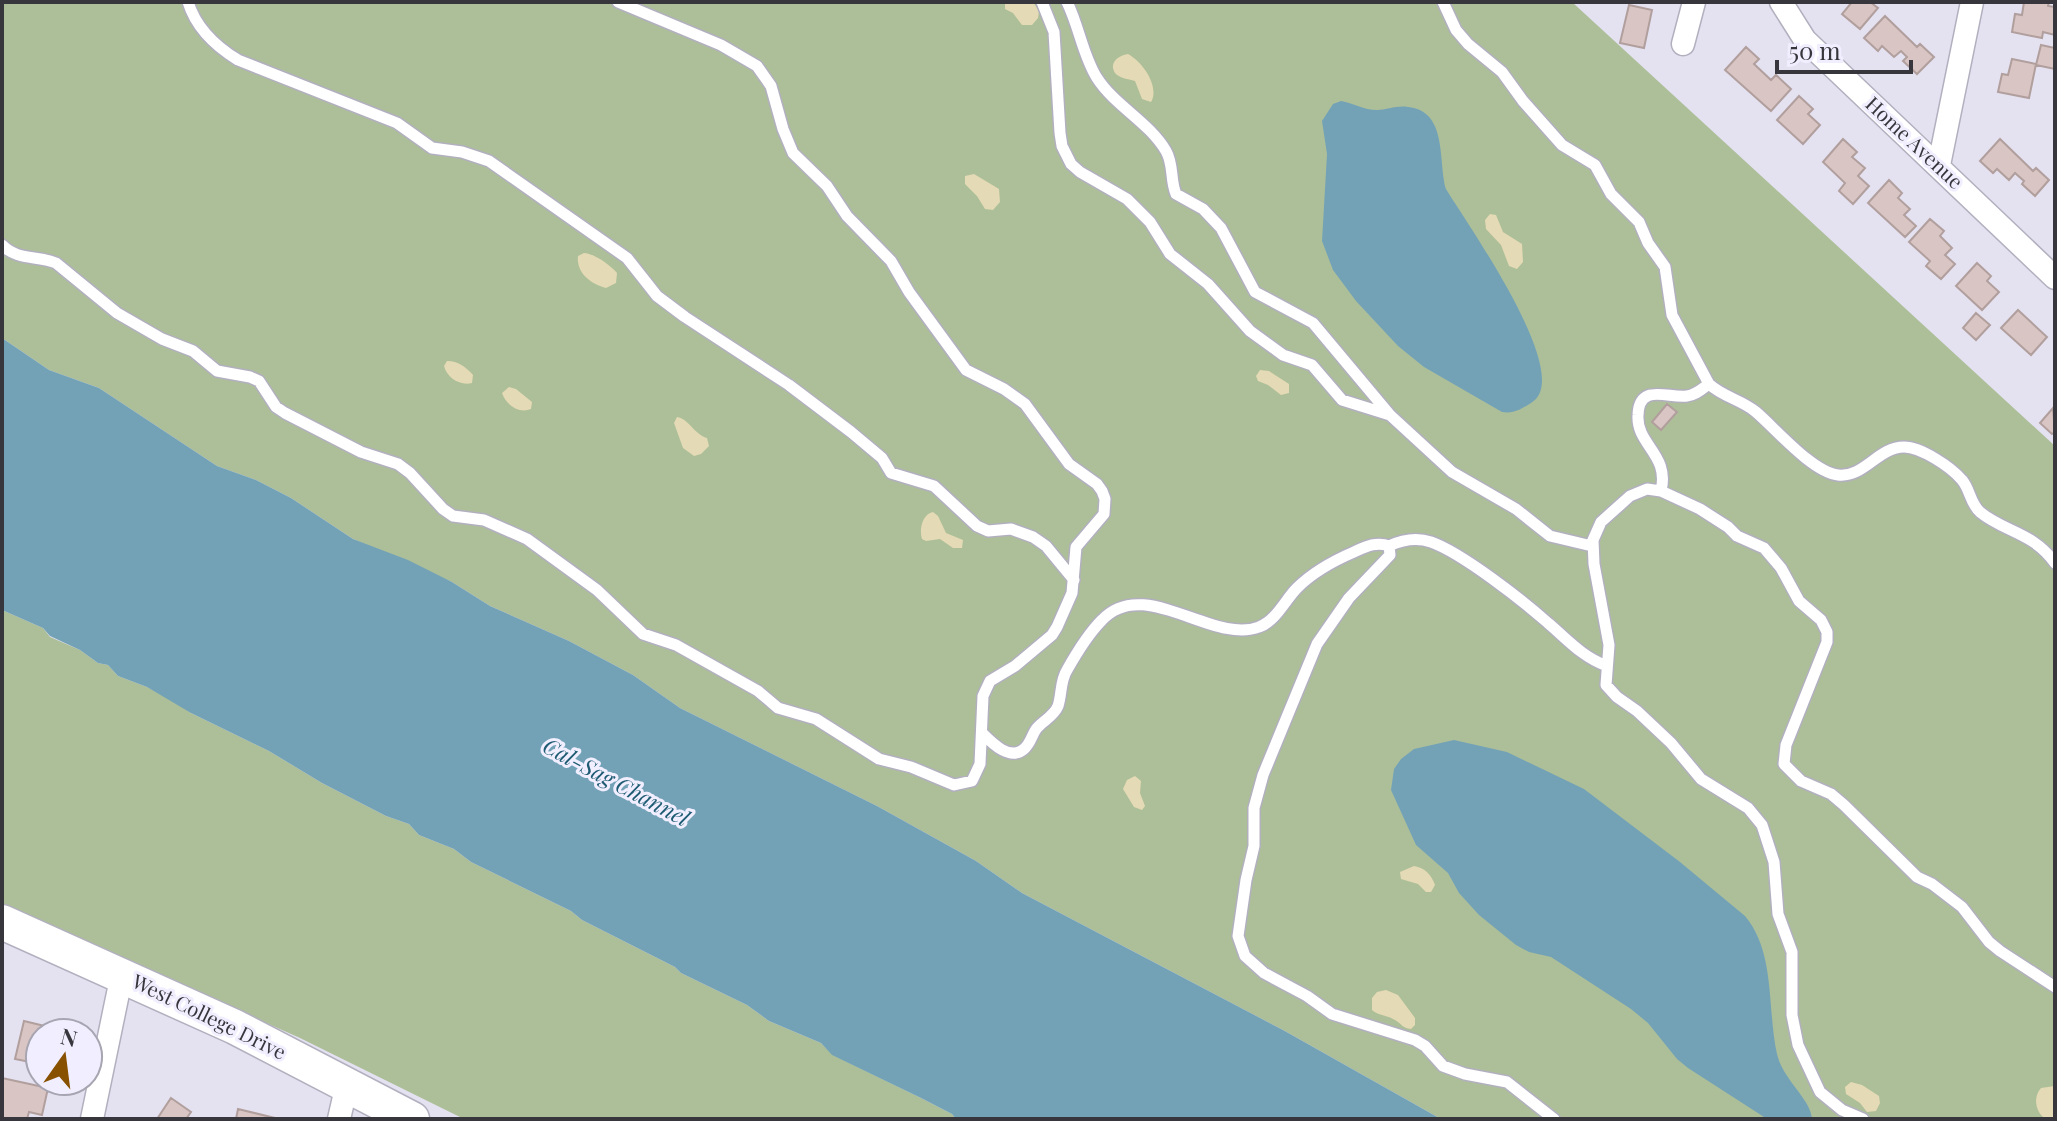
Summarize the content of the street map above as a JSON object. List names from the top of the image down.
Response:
{
  "streets": {
    "main road": ["West College Drive"],
    "street": ["Home Avenue"]
  },
  "water": ["Cal-Sag Channel"],
  "scale_bar": "50 m",
  "north": "top"
}
